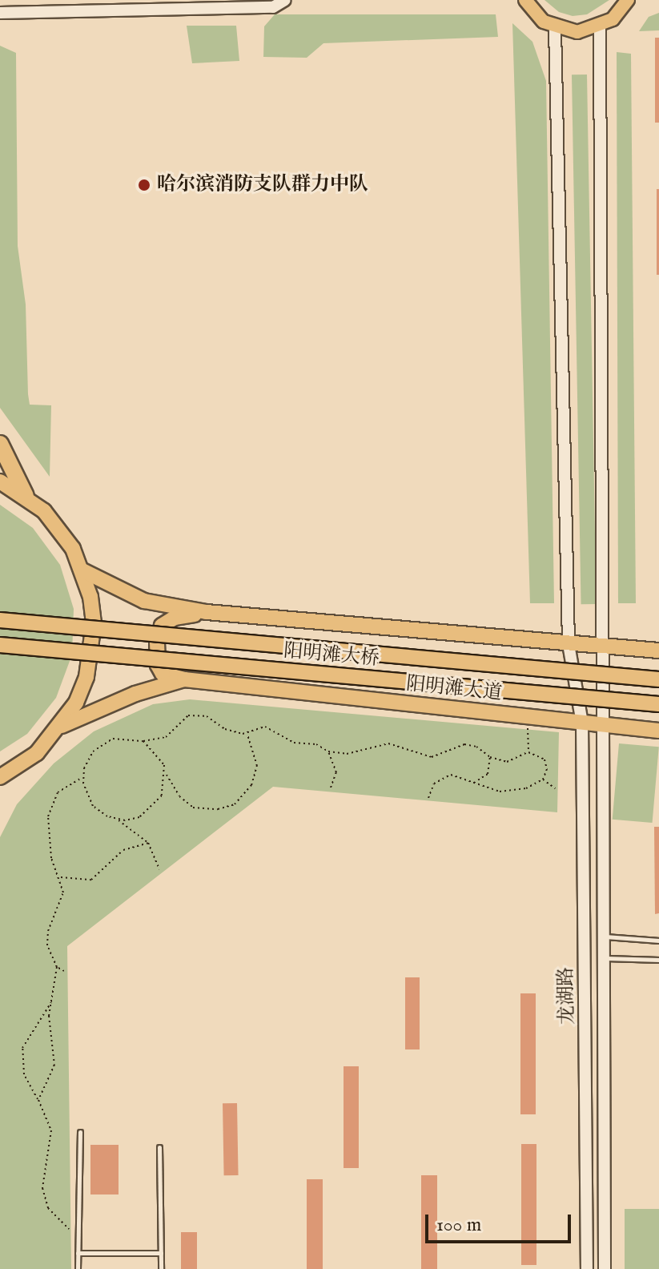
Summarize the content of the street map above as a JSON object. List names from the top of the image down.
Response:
{
  "streets": {
    "highway": ["阳明滩大桥", "阳明滩大道"],
    "main road": ["龙湖路"]
  },
  "crossings": [
    ["阳明滩大道", "龙湖路"]
  ],
  "places": ["哈尔滨消防支队群力中队"],
  "scale_bar": "100 m"
}
